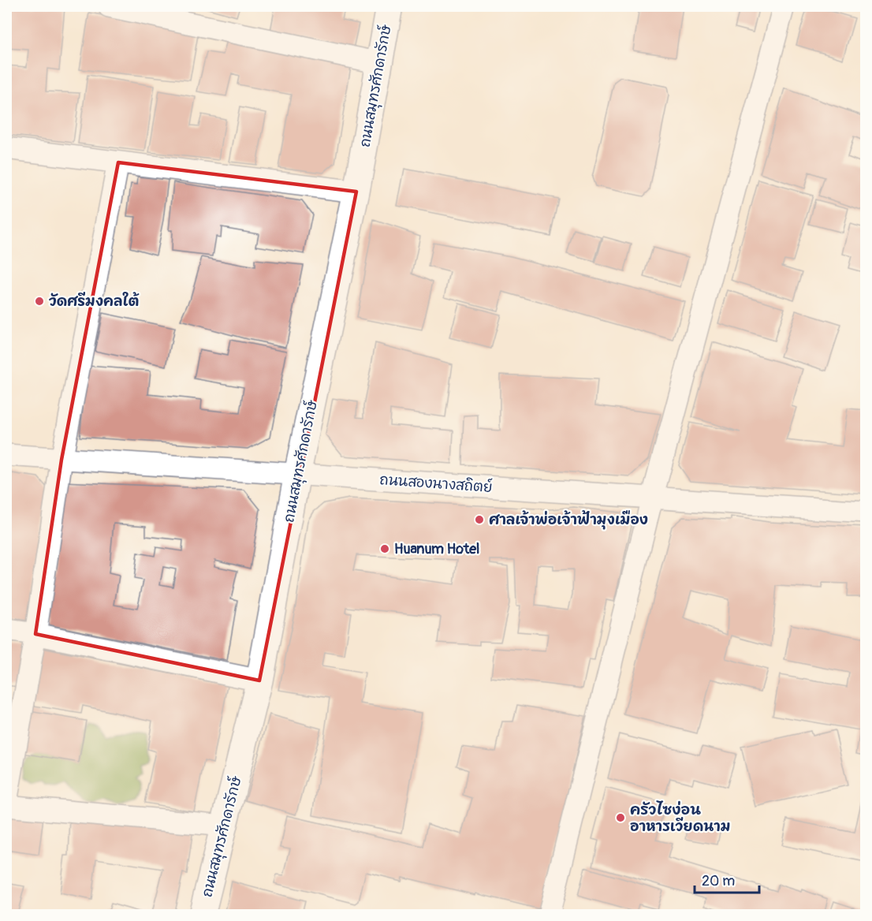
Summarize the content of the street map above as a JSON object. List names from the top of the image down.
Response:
{
  "streets": {
    "street": ["ถนนสมุทรศักดารักษ์", "ถนนสองนางสถิตย์"]
  },
  "crossings": [
    ["ถนนสมุทรศักดารักษ์", "ถนนสองนางสถิตย์"]
  ],
  "places": [
    "วัดศรีมงคลใต้",
    "ศาลเจ้าพ่อเจ้าฟ้ามุงเมือง",
    "Huanum Hotel",
    "ครัวไซง่อน อาหารเวียดนาม"
  ],
  "scale_bar": "20 m"
}
